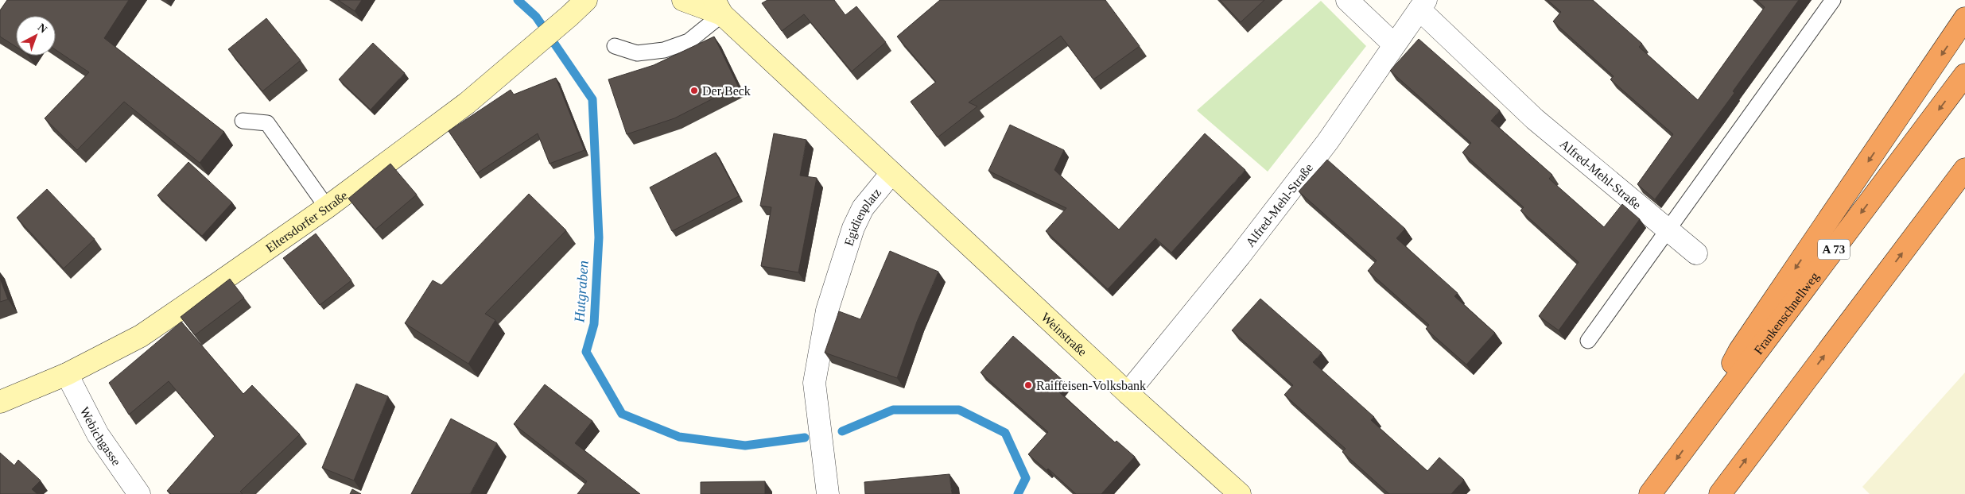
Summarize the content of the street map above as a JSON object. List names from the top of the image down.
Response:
{
  "streets": {
    "highway": ["A 73", "Frankenschnellweg"],
    "main road": ["Eltersdorfer Straße", "Weinstraße"],
    "street": ["Alfred-Mehl-Straße", "Egidienplatz", "Webichgasse"]
  },
  "crossings": [
    ["Alfred-Mehl-Straße", "Weinstraße"],
    ["Egidienplatz", "Weinstraße"],
    ["Eltersdorfer Straße", "Webichgasse"]
  ],
  "water": ["Hutgraben"],
  "places": ["Der Beck", "Raiffeisen-Volksbank"],
  "north": "top right"
}
